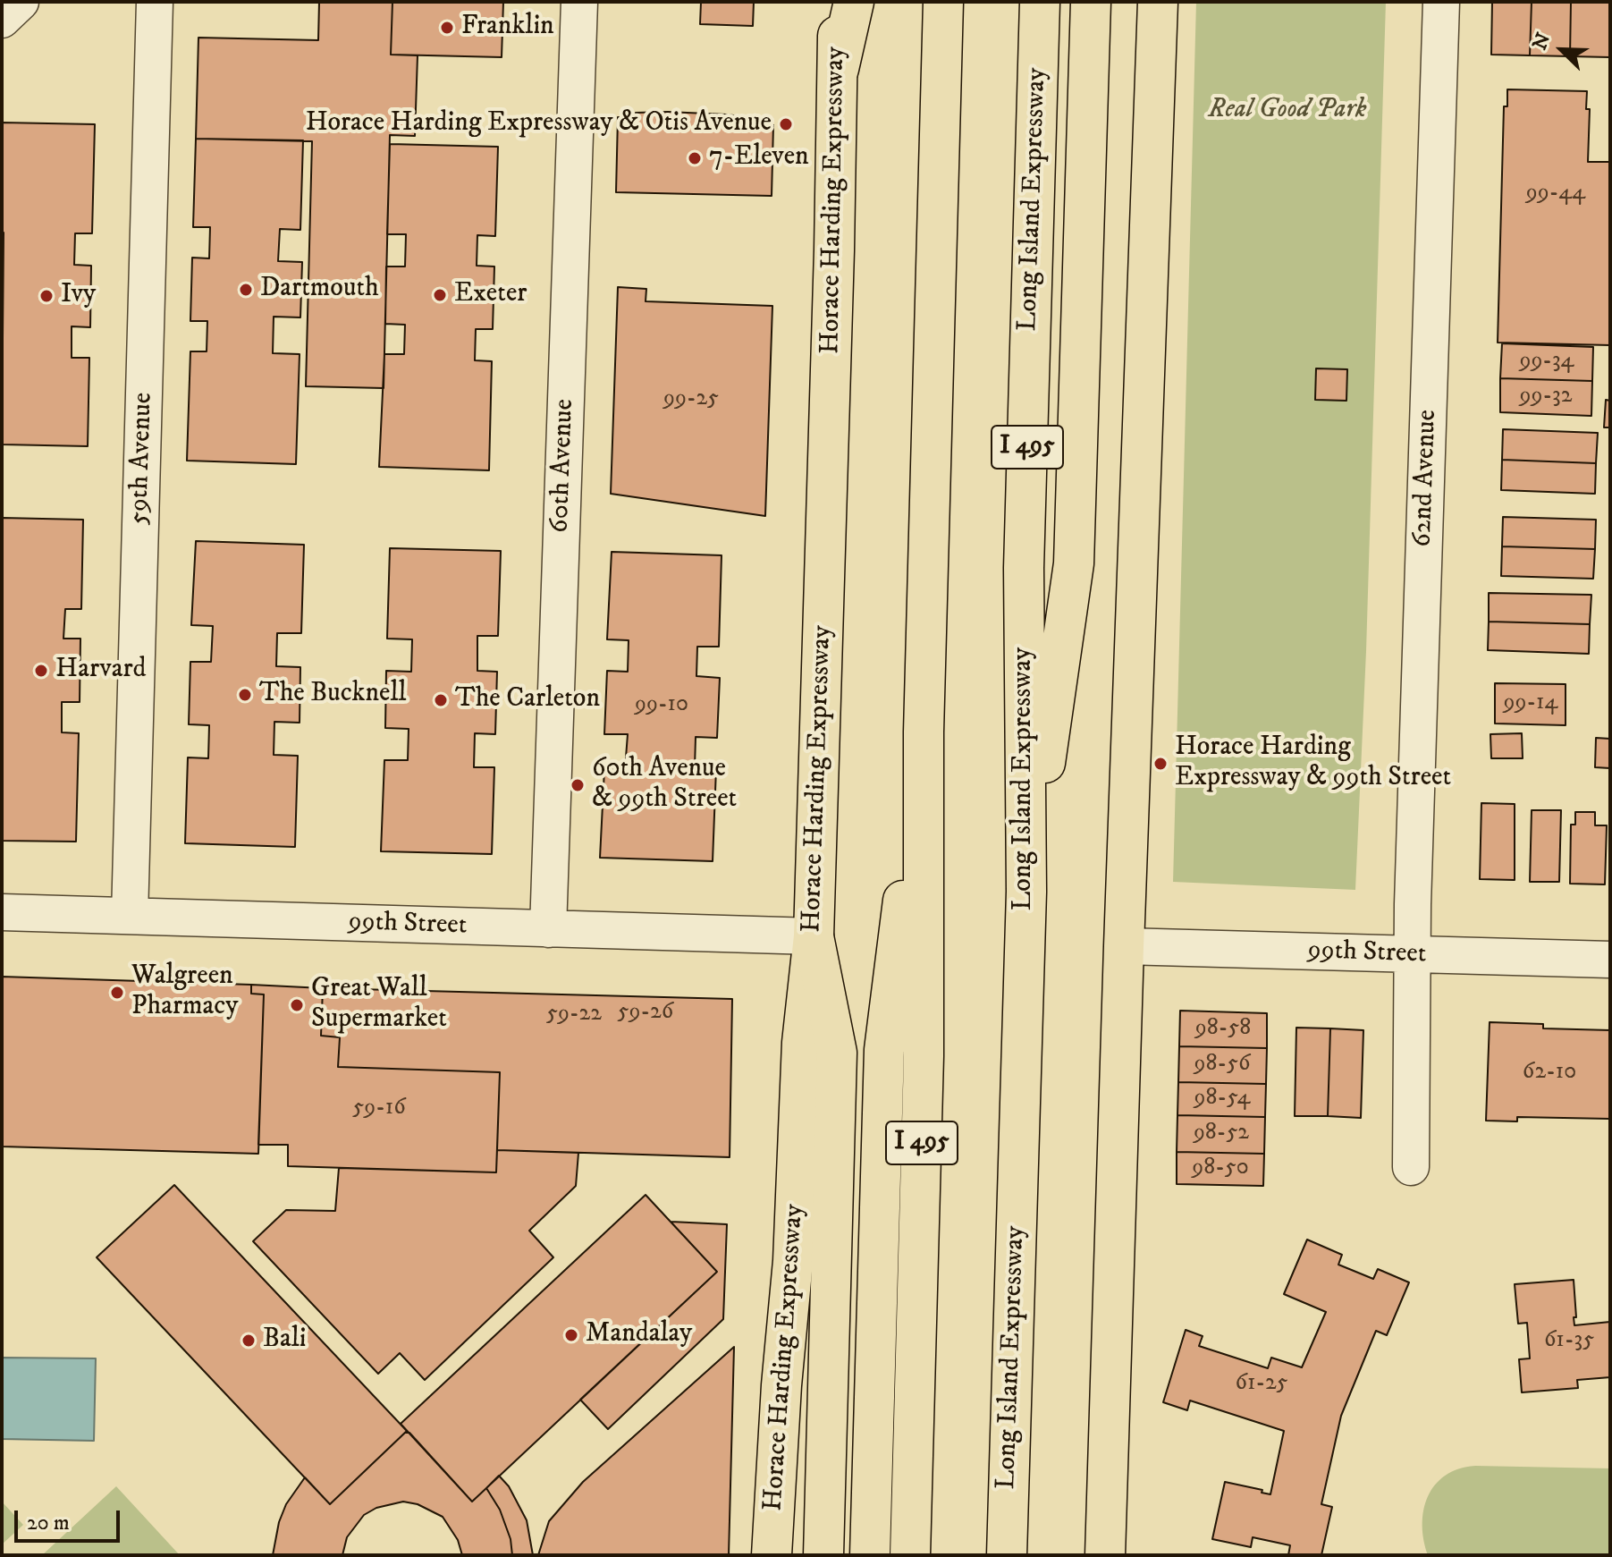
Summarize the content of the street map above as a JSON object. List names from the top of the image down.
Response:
{
  "streets": {
    "main road": ["Long Island Expressway", "Horace Harding Expressway", "I 495"],
    "street": [
      "59th Avenue",
      "60th Avenue",
      "62nd Avenue",
      "99th Street"
    ]
  },
  "crossings": [
    ["Horace Harding Expressway", "99th Street"],
    ["59th Avenue", "99th Street"],
    ["60th Avenue", "99th Street"],
    ["62nd Avenue", "99th Street"]
  ],
  "parks": ["Real Good Park"],
  "places": [
    "Franklin",
    "Horace Harding Expressway & Otis Avenue",
    "7-Eleven",
    "Dartmouth",
    "Exeter",
    "Ivy",
    "Harvard",
    "The Bucknell",
    "The Carleton",
    "Horace Harding Expressway & 99th Street",
    "60th Avenue & 99th Street",
    "Walgreen Pharmacy",
    "Great Wall Supermarket",
    "Mandalay",
    "Bali"
  ],
  "house_numbers": [
    "99-44",
    "99-34",
    "99-32",
    "99-25",
    "99-14",
    "99-10",
    "59-26",
    "59-22",
    "98-58",
    "98-56",
    "62-10",
    "98-54",
    "59-16",
    "98-52",
    "98-50",
    "61-35",
    "61-25"
  ],
  "scale_bar": "20 m",
  "north": "top left"
}
